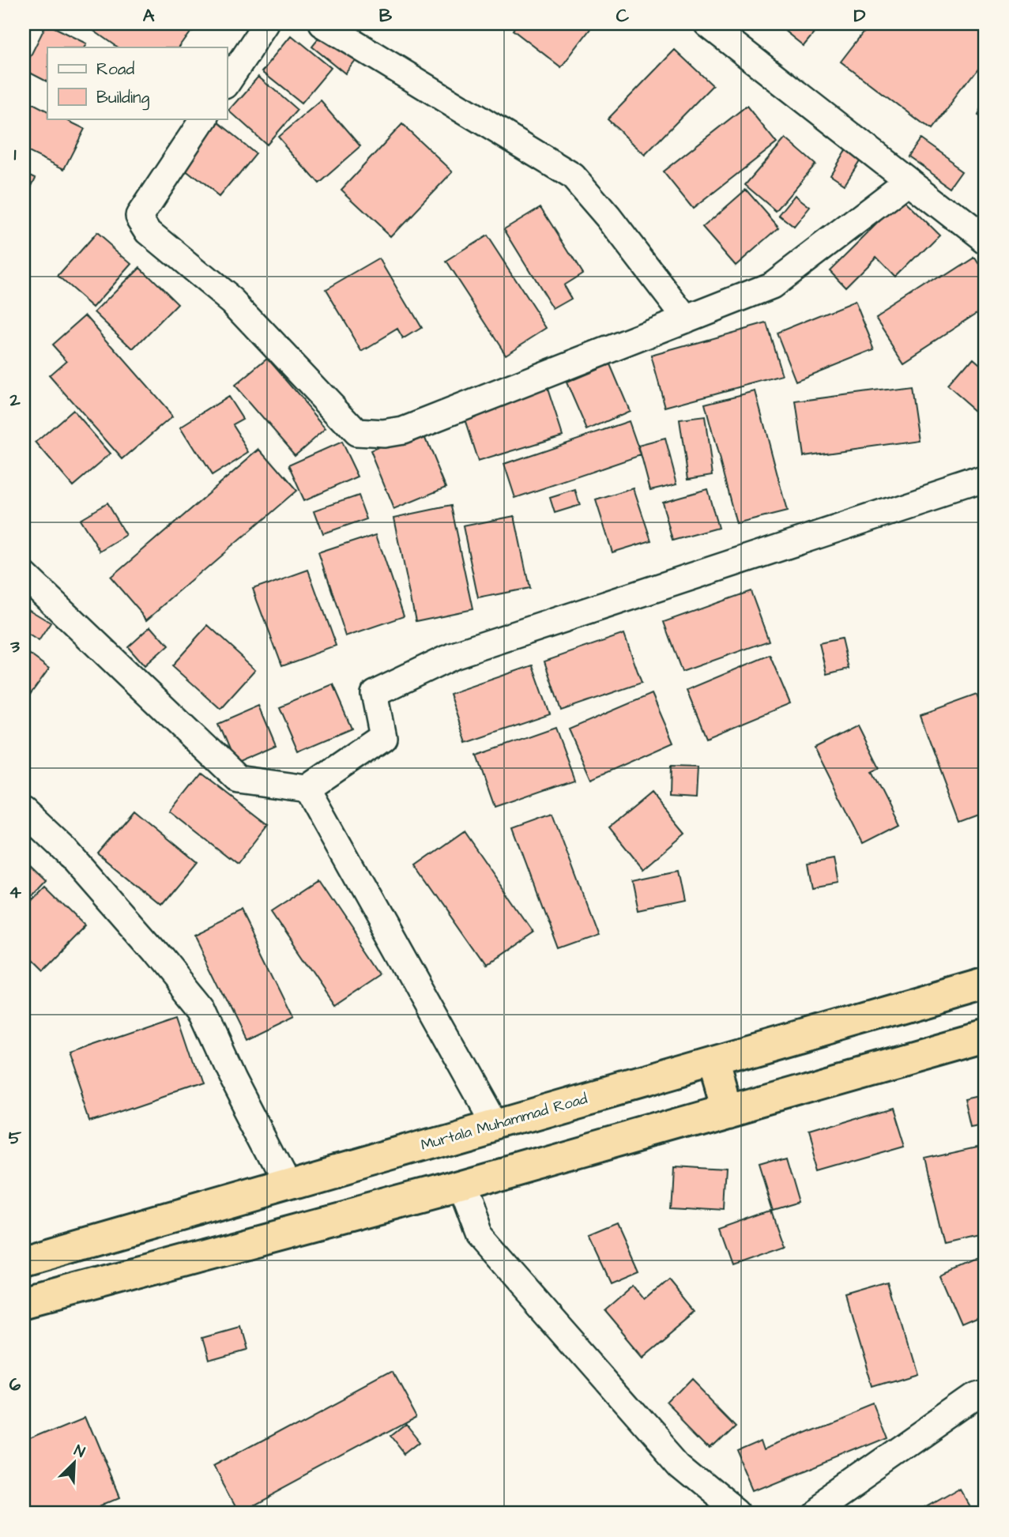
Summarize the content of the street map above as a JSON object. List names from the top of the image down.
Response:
{
  "streets": {
    "highway": ["Murtala Muhammad Road"]
  },
  "legend": ["Road", "Building"],
  "north": "top right",
  "grid": {
    "columns": [
      "A",
      "B",
      "C",
      "D"
    ],
    "rows": [
      "1",
      "2",
      "3",
      "4",
      "5",
      "6"
    ]
  }
}
